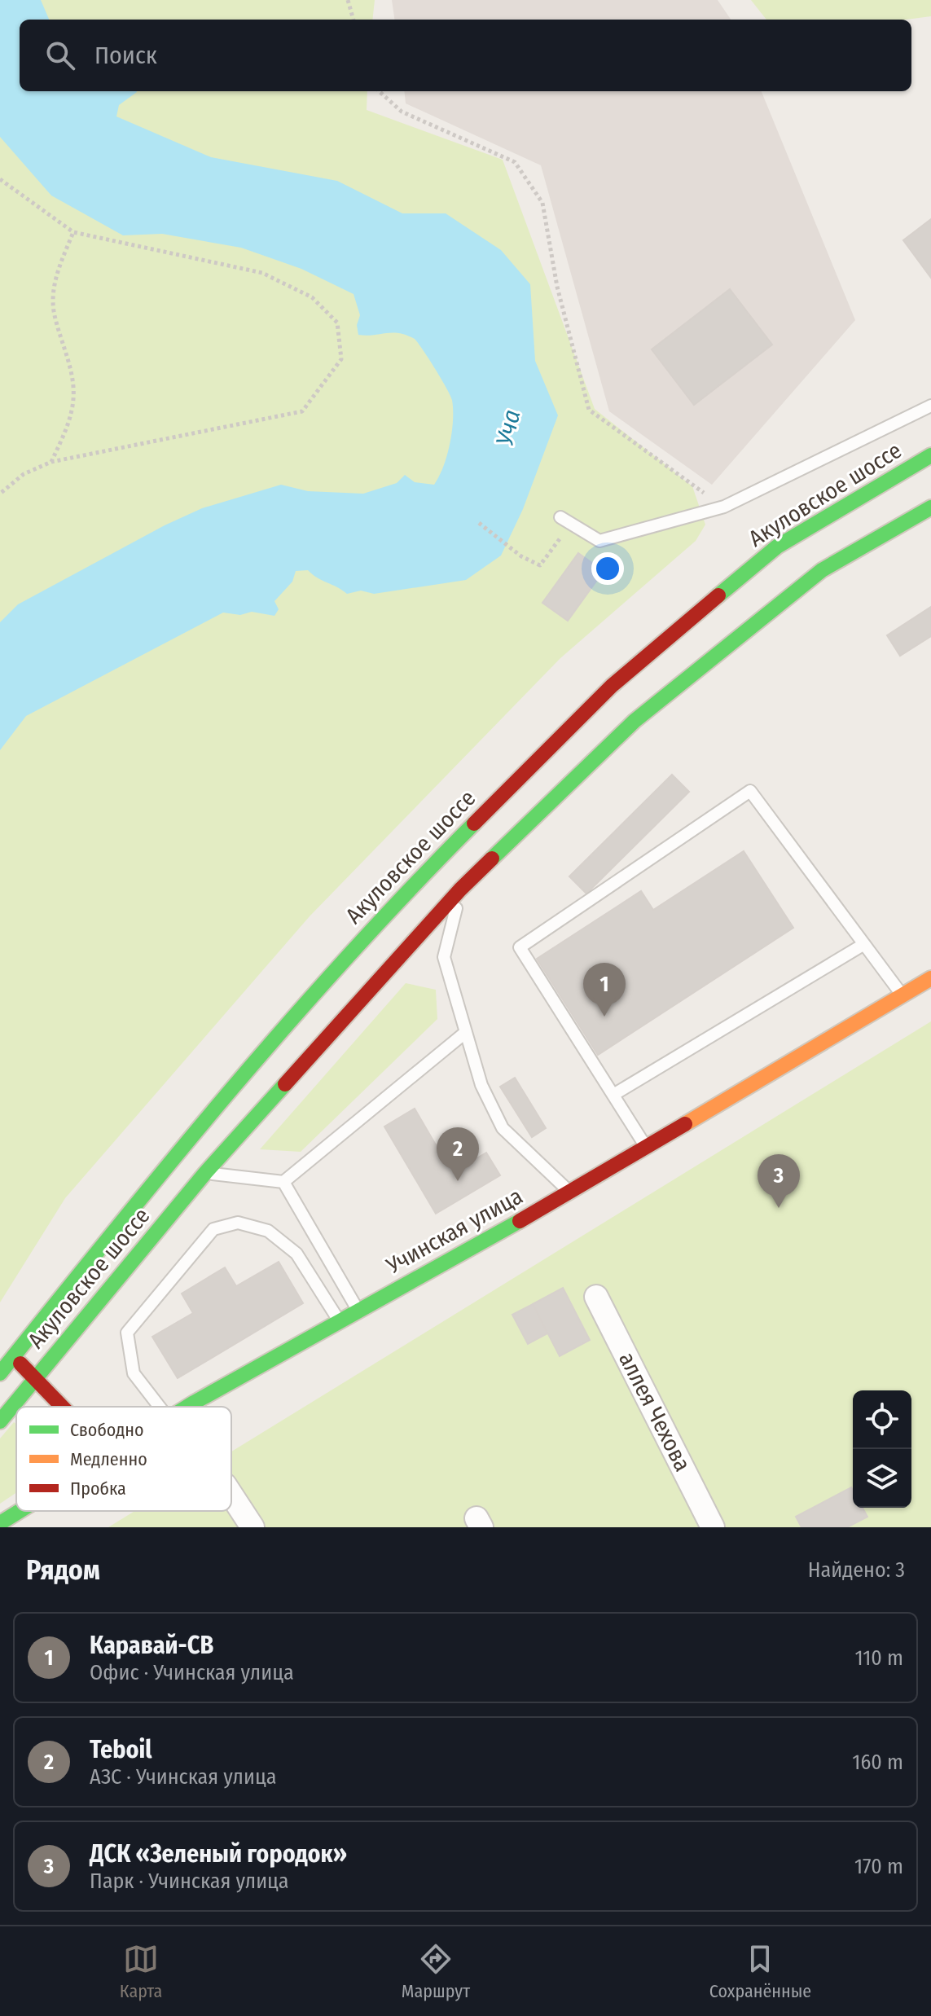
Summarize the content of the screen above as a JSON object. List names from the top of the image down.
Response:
{
  "streets": {
    "main road": ["Акуловское шоссе", "Учинская улица"],
    "street": ["аллея Чехова"]
  },
  "water": ["Уча"],
  "legend": ["Свободно", "Медленно", "Пробка"],
  "page": {
    "search": "Поиск",
    "pins": ["1", "2", "3"],
    "heading": ["Рядом", "Найдено: 3"],
    "list": [
      {
        "mark": "1",
        "name": "Каравай-СВ",
        "note": "Офис · Учинская улица",
        "value": "110 m"
      },
      {
        "mark": "2",
        "name": "Teboil",
        "note": "АЗС · Учинская улица",
        "value": "160 m"
      },
      {
        "mark": "3",
        "name": "ДСК «Зеленый городок»",
        "note": "Парк · Учинская улица",
        "value": "170 m"
      }
    ],
    "nav": ["Карта", "Маршрут", "Сохранённые"]
  }
}
